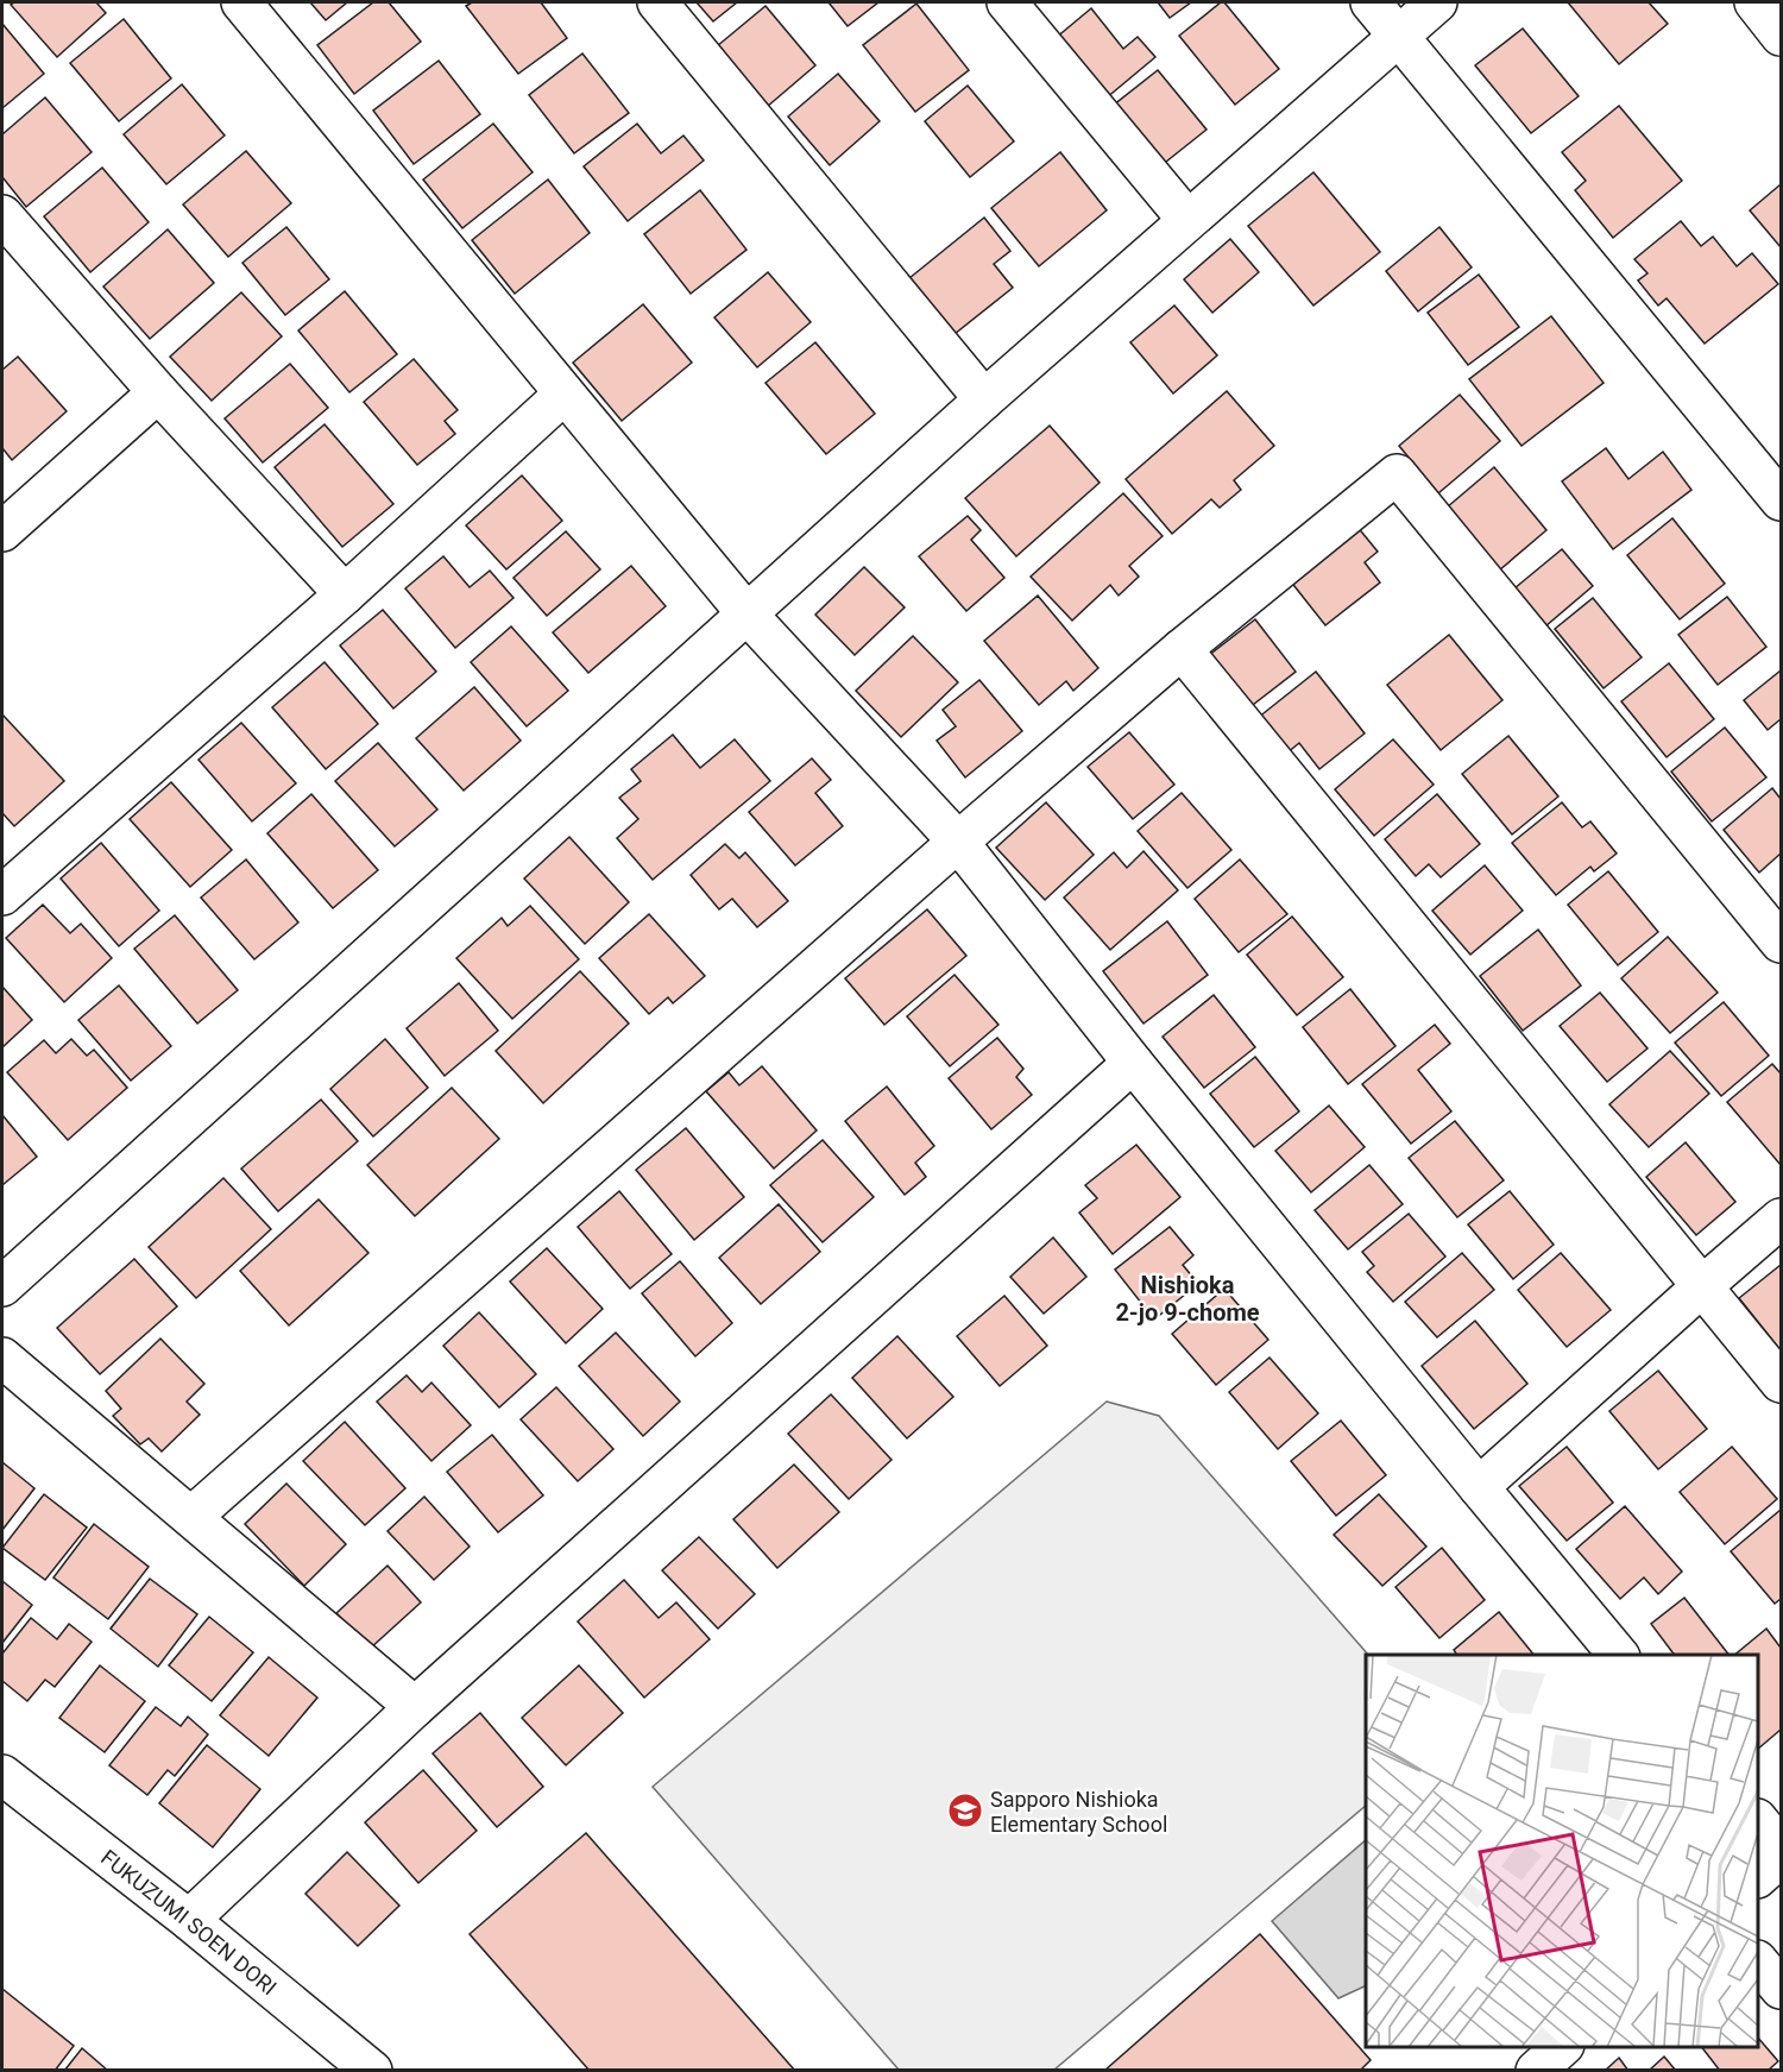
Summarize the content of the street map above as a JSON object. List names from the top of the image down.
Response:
{
  "streets": {
    "street": ["FUKUZUMI SOEN DORI"]
  },
  "districts": ["Nishioka 2-jo 9-chome"],
  "places": {
    "school or university": ["Sapporo Nishioka Elementary School"]
  }
}
